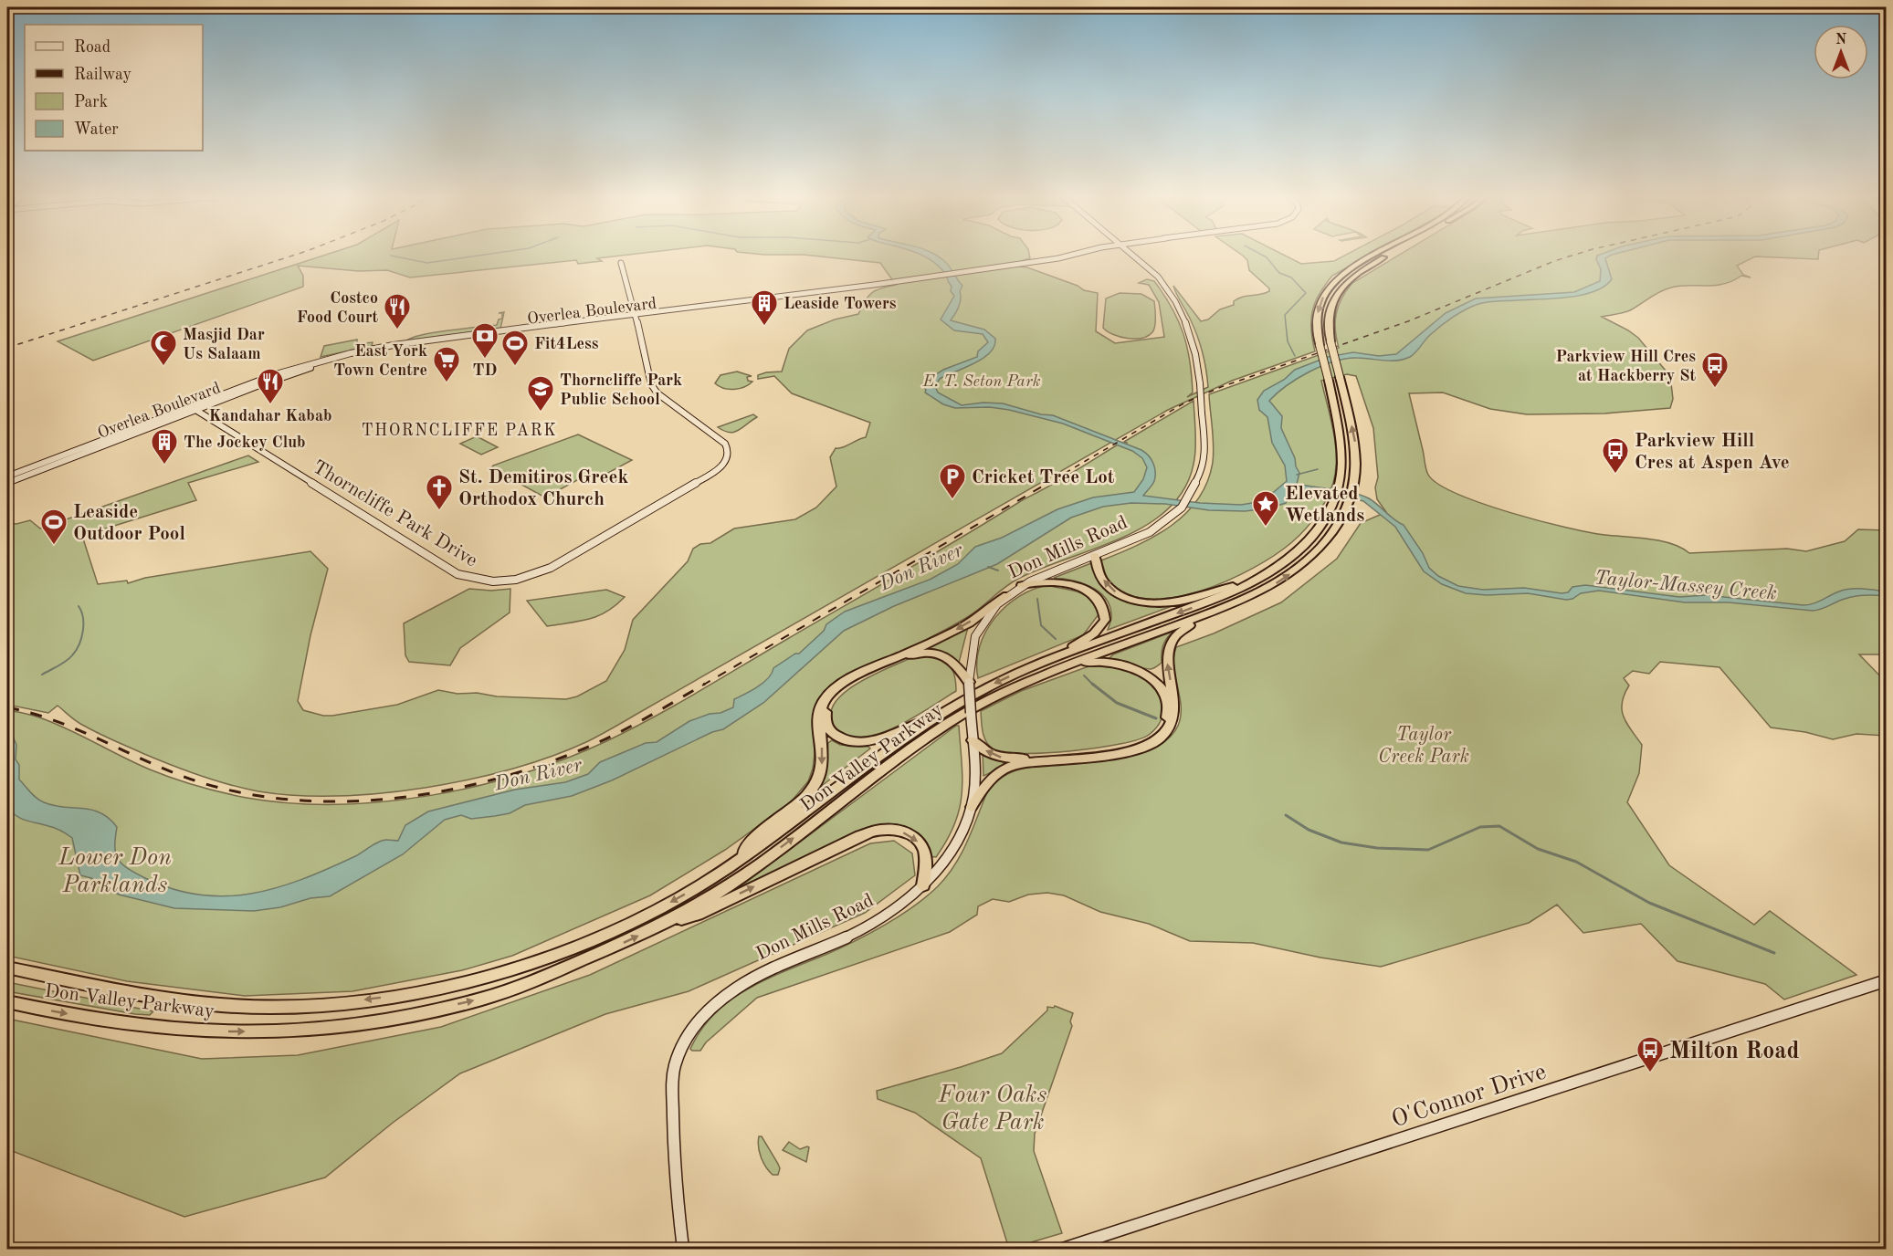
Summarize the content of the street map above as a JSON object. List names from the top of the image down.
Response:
{
  "streets": {
    "highway": ["Don Valley Parkway"],
    "main road": [
      "Overlea Boulevard",
      "Thorncliffe Park Drive",
      "Don Mills Road",
      "O'Connor Drive"
    ]
  },
  "crossings": [
    ["Overlea Boulevard", "Thorncliffe Park Drive"]
  ],
  "districts": ["THORNCLIFFE PARK"],
  "water": ["Don River", "Taylor-Massey Creek"],
  "parks": [
    "E. T. Seton Park",
    "Taylor Creek Park",
    "Lower Don Parklands",
    "Four Oaks Gate Park"
  ],
  "places": {
    "building": ["Leaside Towers", "The Jockey Club"],
    "restaurant": ["Costco Food Court", "Kandahar Kabab"],
    "bank": ["TD"],
    "mosque": ["Masjid Dar Us Salaam"],
    "sports": ["Fit4Less", "Leaside Outdoor Pool"],
    "supermarket": ["East York Town Centre"],
    "bus stop": ["Parkview Hill Cres at Hackberry St", "Parkview Hill Cres at Aspen Ave", "Milton Road"],
    "school or university": ["Thorncliffe Park Public School"],
    "parking": ["Cricket Tree Lot"],
    "church": ["St. Demitiros Greek Orthodox Church"],
    "place": ["Elevated Wetlands"]
  },
  "legend": [
    "Road",
    "Railway",
    "Park",
    "Water"
  ],
  "north": "top"
}
